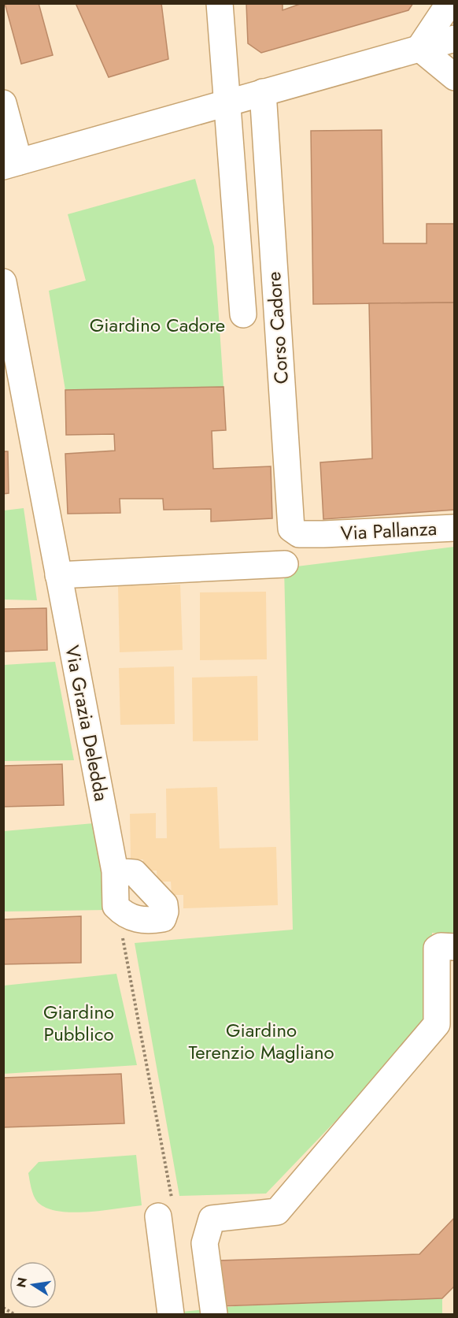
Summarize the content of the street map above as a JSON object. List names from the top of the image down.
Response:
{
  "streets": {
    "street": ["Corso Cadore", "Via Pallanza", "Via Grazia Deledda"]
  },
  "crossings": [
    ["Corso Cadore", "Via Pallanza"]
  ],
  "parks": ["Giardino Cadore", "Giardino Pubblico", "Giardino Terenzio Magliano"],
  "north": "left"
}
